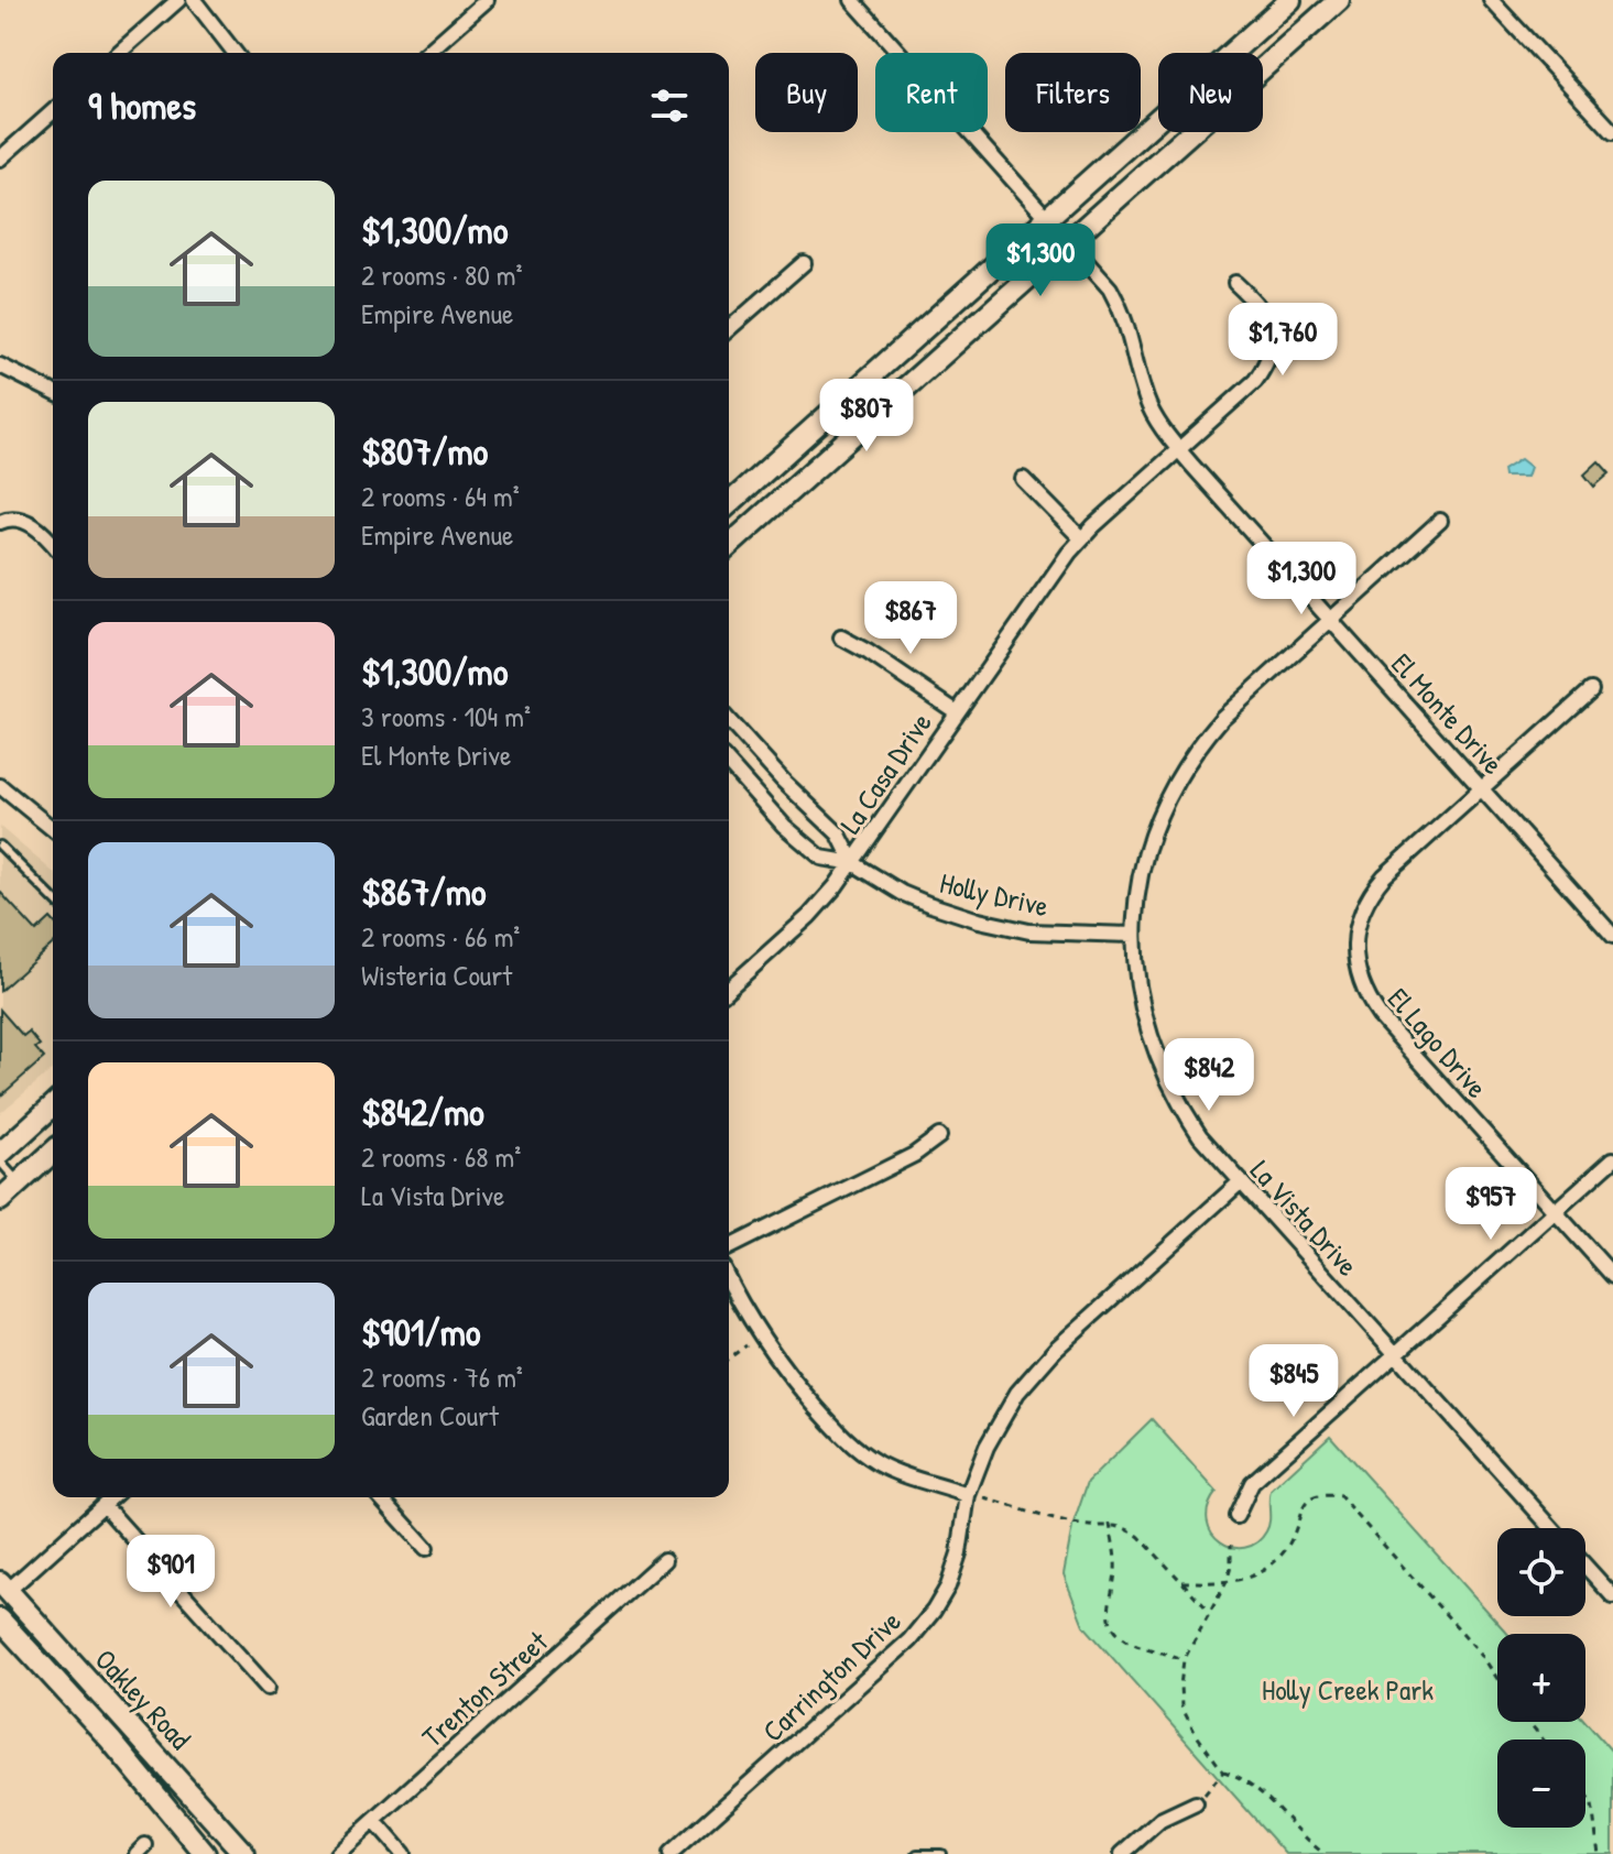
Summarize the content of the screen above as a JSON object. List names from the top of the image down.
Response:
{
  "streets": {
    "main road": ["Oakley Road"],
    "street": [
      "El Monte Drive",
      "La Casa Drive",
      "Holly Drive",
      "El Lago Drive",
      "La Vista Drive",
      "Carrington Drive",
      "Trenton Street"
    ]
  },
  "crossings": [
    ["El Monte Drive", "La Casa Drive"],
    ["El Monte Drive", "El Lago Drive"],
    ["El Monte Drive", "La Vista Drive"],
    ["La Casa Drive", "Holly Drive"],
    ["Holly Drive", "La Vista Drive"],
    ["La Vista Drive", "Carrington Drive"]
  ],
  "parks": ["Holly Creek Park"],
  "page": {
    "chip": [
      "Buy",
      "Rent",
      "Filters",
      "New"
    ],
    "heading": "9 homes",
    "list": [
      {
        "name": "$1,300/mo",
        "note": "2 rooms · 80 m² · Empire Avenue"
      },
      {
        "name": "$807/mo",
        "note": "2 rooms · 64 m² · Empire Avenue"
      },
      {
        "name": "$1,300/mo",
        "note": "3 rooms · 104 m² · El Monte Drive"
      },
      {
        "name": "$867/mo",
        "note": "2 rooms · 66 m² · Wisteria Court"
      },
      {
        "name": "$842/mo",
        "note": "2 rooms · 68 m² · La Vista Drive"
      },
      {
        "name": "$901/mo",
        "note": "2 rooms · 76 m² · Garden Court"
      }
    ],
    "price": [
      "$1,300",
      "$1,760",
      "$807",
      "$1,300",
      "$867",
      "$842",
      "$957",
      "$845",
      "$901"
    ],
    "map_buttons": ["+", "−"]
  }
}
